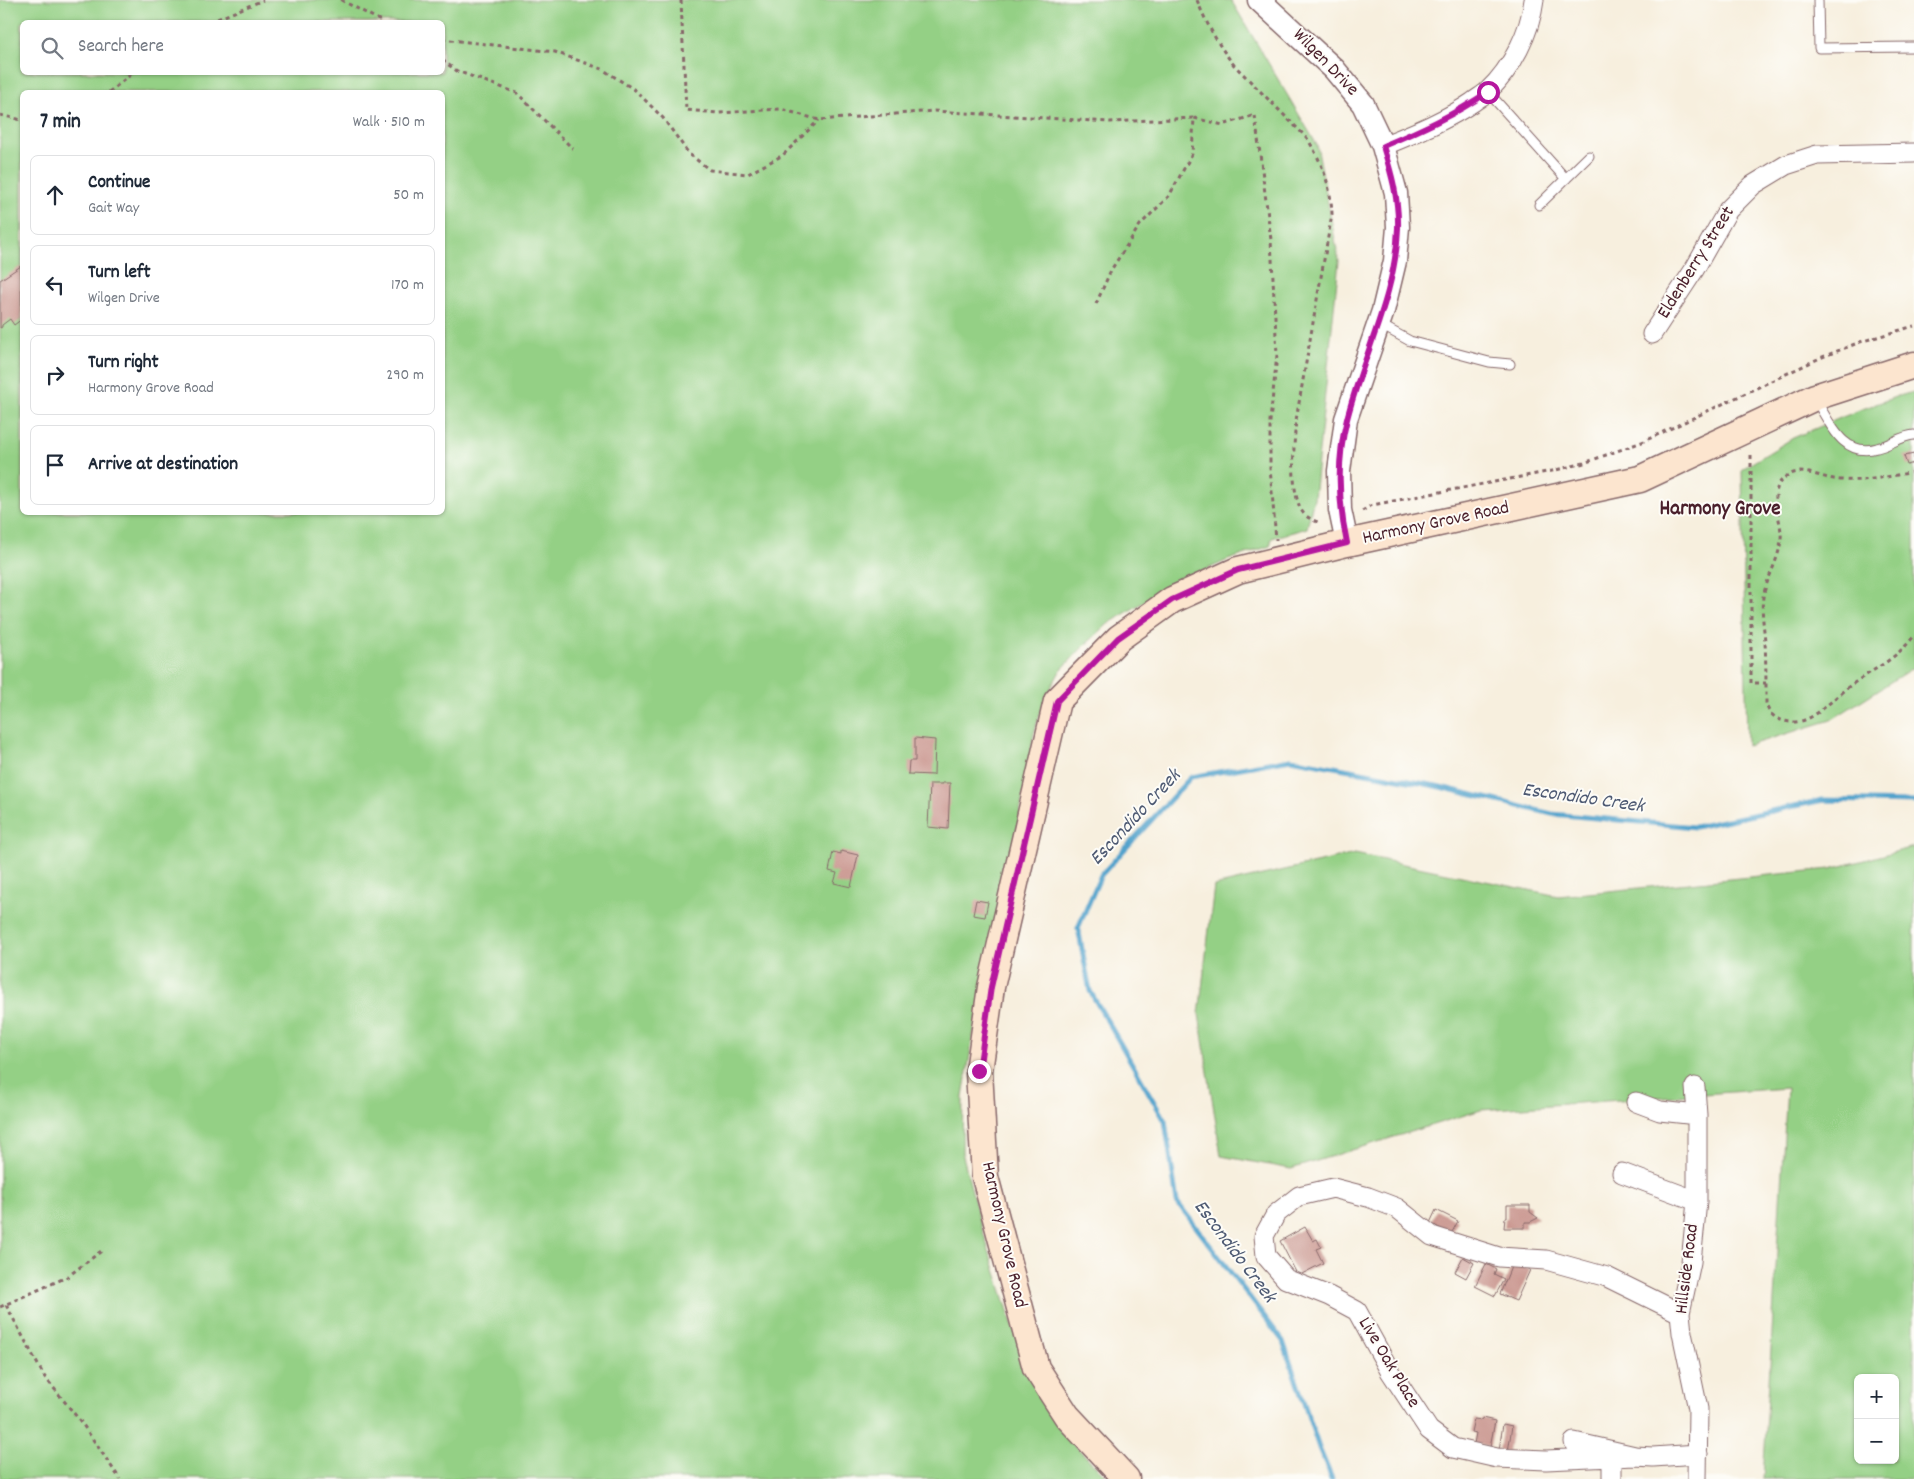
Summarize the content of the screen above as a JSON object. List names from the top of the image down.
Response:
{
  "streets": {
    "main road": ["Harmony Grove Road"],
    "street": [
      "Wilgen Drive",
      "Eldenberry Street",
      "Hillside Road",
      "Live Oak Place"
    ]
  },
  "crossings": [
    ["Wilgen Drive", "Harmony Grove Road"],
    ["Hillside Road", "Live Oak Place"]
  ],
  "districts": ["Harmony Grove"],
  "water": ["Escondido Creek"],
  "page": {
    "search": "Search here",
    "heading": ["7 min", "Walk · 510 m"],
    "list": [
      ["Continue", "Gait Way", "50 m"],
      ["Turn left", "Wilgen Drive", "170 m"],
      ["Turn right", "Harmony Grove Road", "290 m"],
      "Arrive at destination"
    ],
    "map_buttons": ["+", "−"]
  }
}
